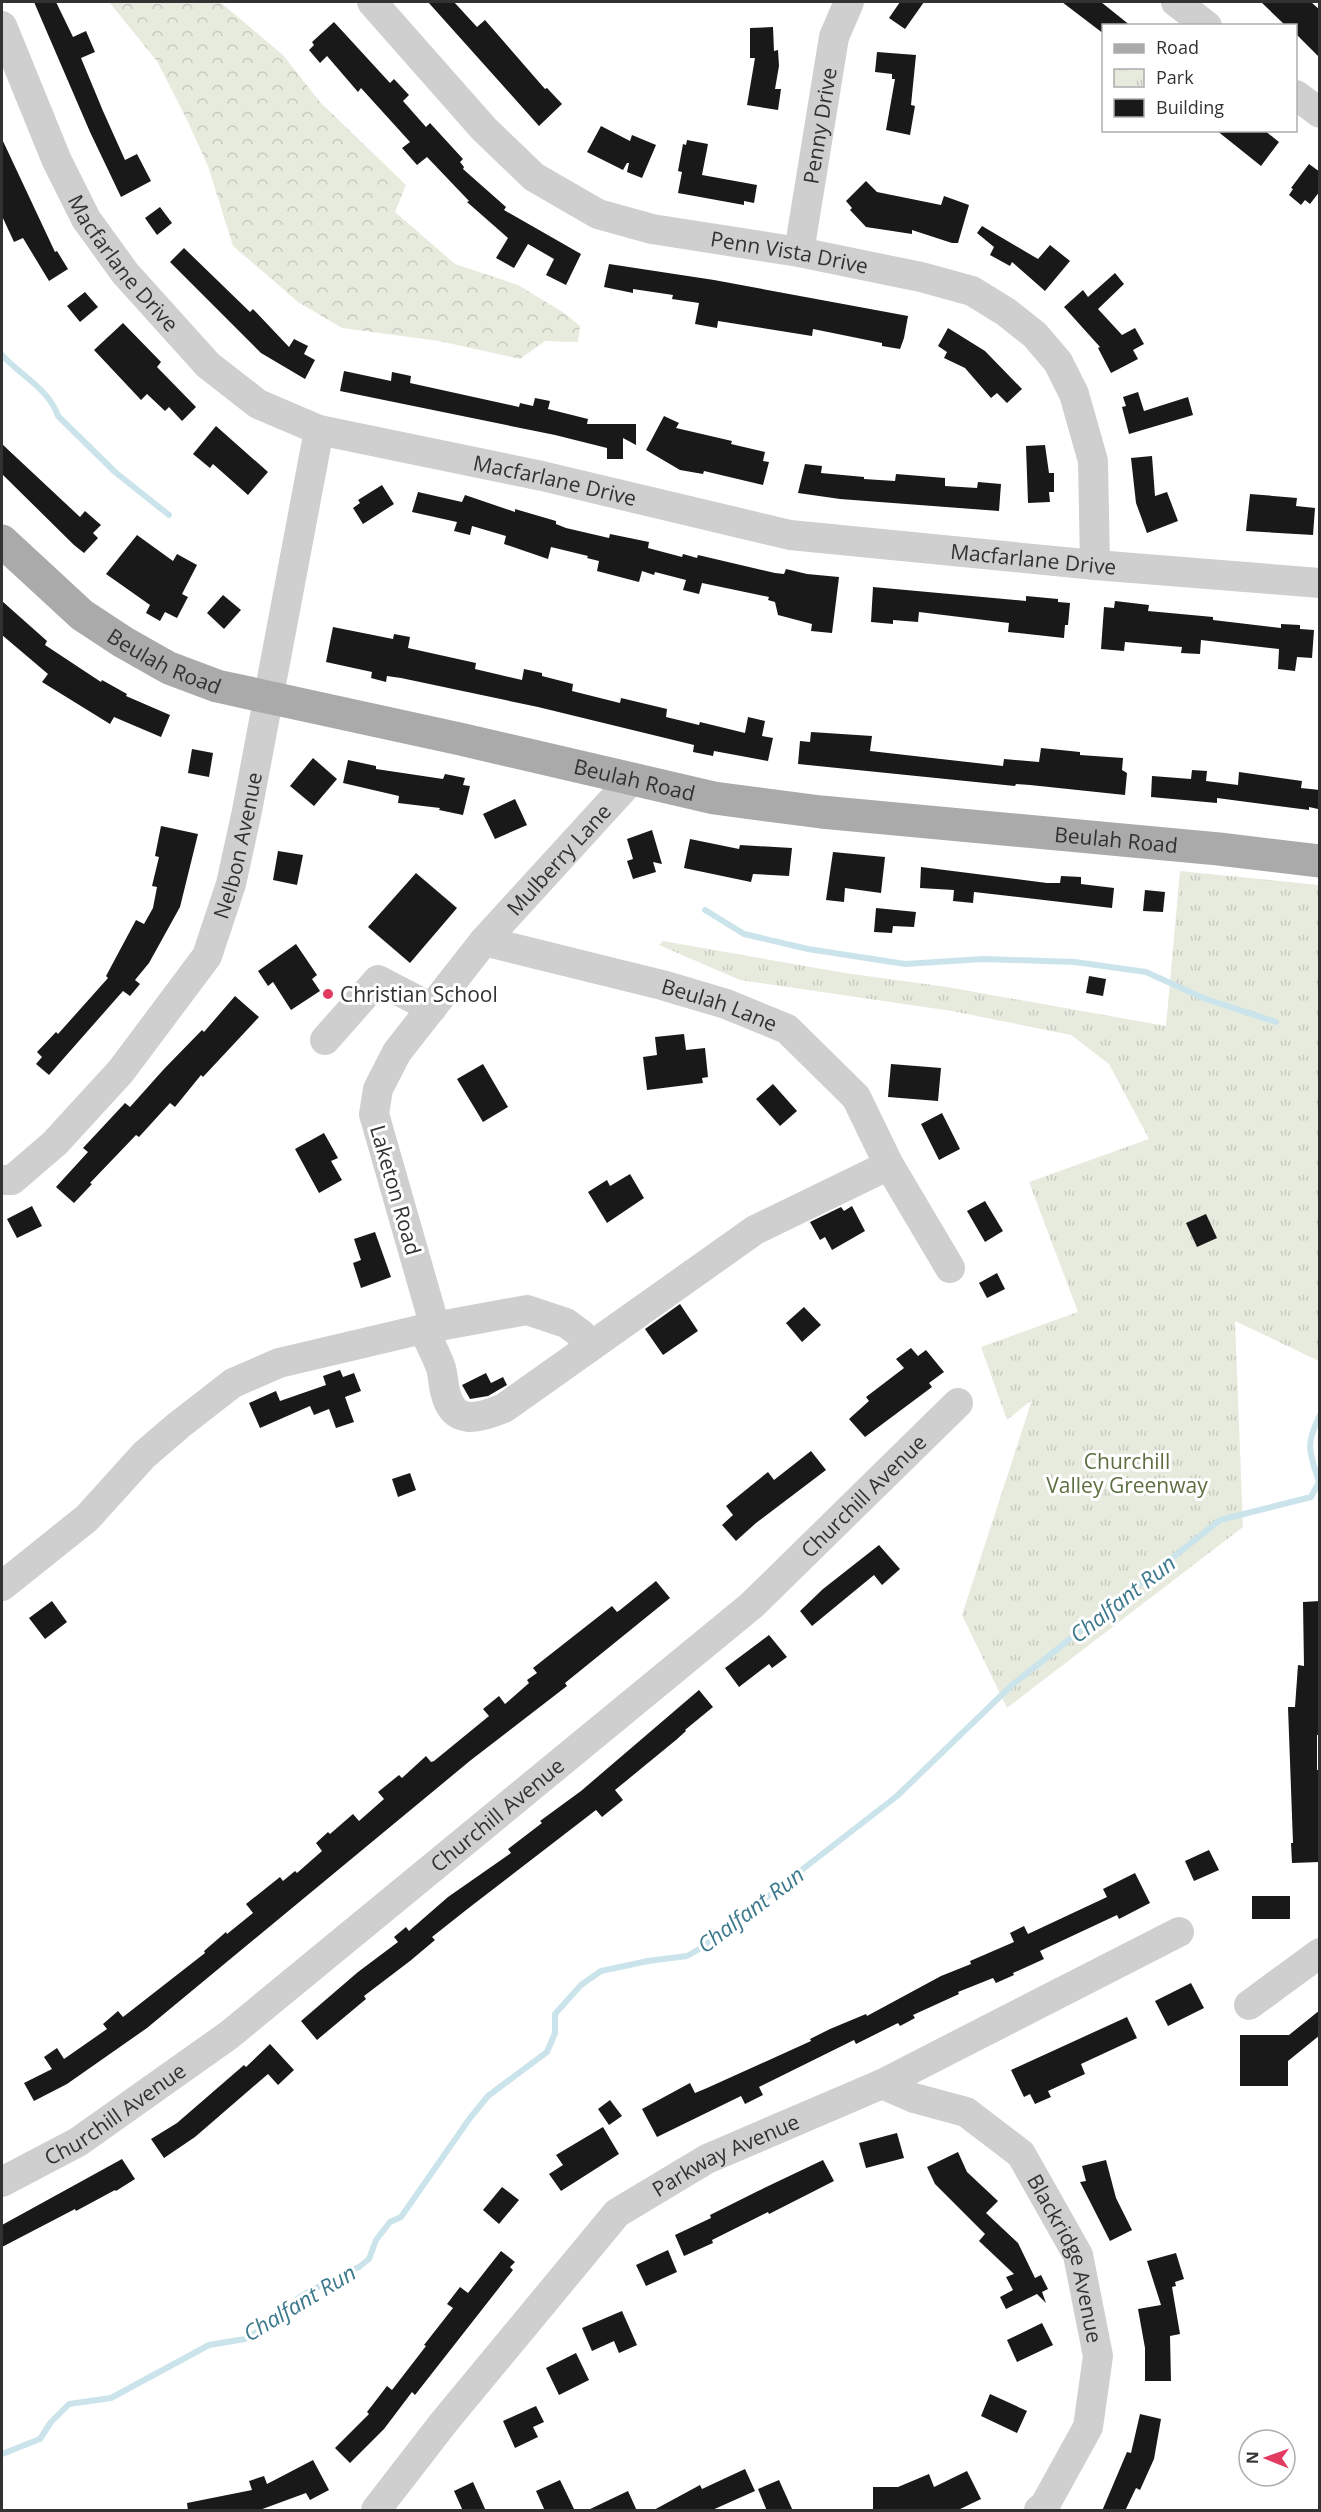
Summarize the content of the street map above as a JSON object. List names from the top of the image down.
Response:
{
  "streets": {
    "main road": ["Beulah Road"],
    "street": [
      "Penny Drive",
      "Penn Vista Drive",
      "Macfarlane Drive",
      "Nelbon Avenue",
      "Mulberry Lane",
      "Beulah Lane",
      "Laketon Road",
      "Churchill Avenue",
      "Parkway Avenue",
      "Blackridge Avenue"
    ]
  },
  "crossings": [
    ["Penny Drive", "Penn Vista Drive"],
    ["Penn Vista Drive", "Macfarlane Drive"],
    ["Macfarlane Drive", "Nelbon Avenue"],
    ["Beulah Road", "Nelbon Avenue"],
    ["Beulah Road", "Mulberry Lane"],
    ["Mulberry Lane", "Beulah Lane"],
    ["Mulberry Lane", "Laketon Road"],
    ["Beulah Lane", "Laketon Road"],
    ["Parkway Avenue", "Blackridge Avenue"]
  ],
  "water": ["Chalfant Run"],
  "parks": ["Churchill Valley Greenway"],
  "places": ["Christian School"],
  "legend": ["Road", "Park", "Building"],
  "north": "left"
}
